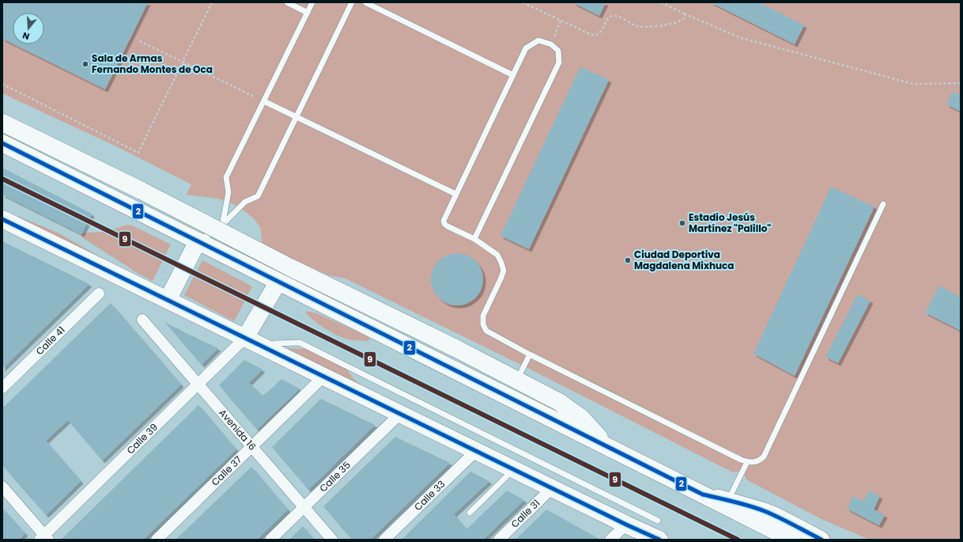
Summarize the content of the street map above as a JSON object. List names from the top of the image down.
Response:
{
  "streets": {
    "street": [
      "Calle 41",
      "Avenida 16",
      "Calle 39",
      "Calle 37",
      "Calle 35",
      "Calle 33",
      "Calle 31"
    ]
  },
  "crossings": [
    ["Avenida 16", "Calle 39"],
    ["Avenida 16", "Calle 37"],
    ["Avenida 16", "Calle 35"]
  ],
  "places": ["Sala de Armas Fernando Montes de Oca", "Estadio Jesús Martínez \"Palillo\"", "Ciudad Deportiva Magdalena Mixhuca"],
  "lines": ["transit line 2", "transit line 9"],
  "north": "bottom"
}
